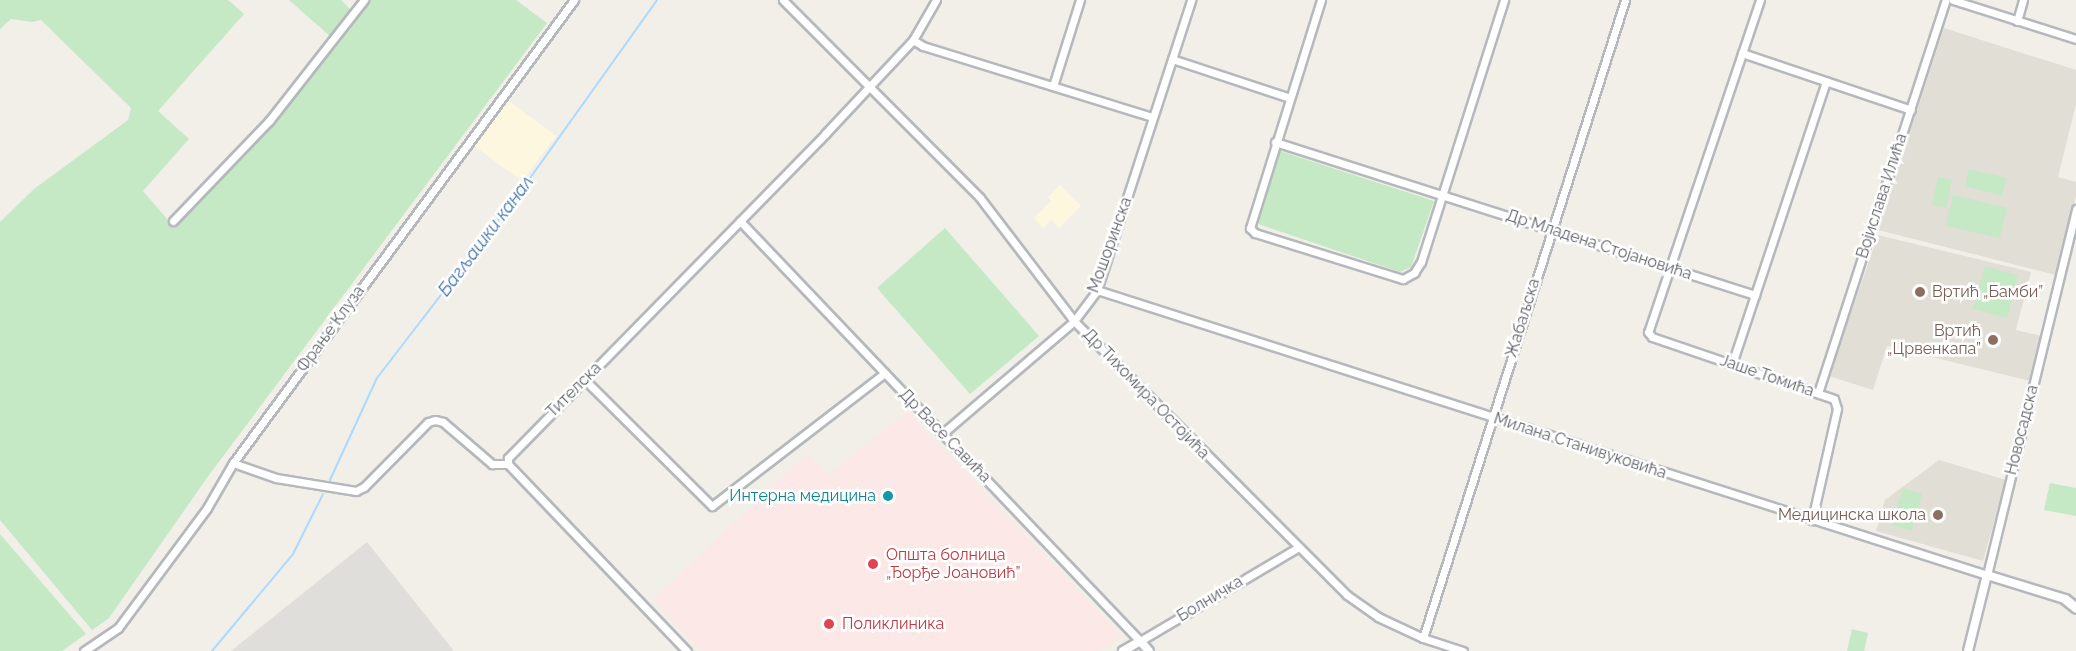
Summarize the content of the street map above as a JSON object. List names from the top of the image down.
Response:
{
  "streets": {
    "street": [
      "Војислава Илића",
      "Мошоринска",
      "Др Младена Стојановића",
      "Жабаљска",
      "Фрање Клуза",
      "Јаше Томића",
      "Тителска",
      "Др Тихомира Остојића",
      "Новосадска",
      "Др Васе Савића",
      "Милана Станивуковића",
      "Болничка"
    ]
  },
  "crossings": [
    ["Војислава Илића", "Јаше Томића"],
    ["Мошоринска", "Др Тихомира Остојића"],
    ["Мошоринска", "Др Васе Савића"],
    ["Мошоринска", "Милана Станивуковића"],
    ["Др Младена Стојановића", "Жабаљска"],
    ["Др Младена Стојановића", "Јаше Томића"],
    ["Жабаљска", "Др Тихомира Остојића"],
    ["Жабаљска", "Милана Станивуковића"],
    ["Јаше Томића", "Милана Станивуковића"],
    ["Тителска", "Др Тихомира Остојића"],
    ["Тителска", "Др Васе Савића"],
    ["Др Тихомира Остојића", "Болничка"],
    ["Новосадска", "Милана Станивуковића"],
    ["Др Васе Савића", "Болничка"]
  ],
  "water": ["Багљашки канал"],
  "places": [
    "Вртић „Бамби”",
    "Вртић „Црвенкапа”",
    "Интерна медицина",
    "Медицинска школа",
    "Општа болница „Ђорђе Јоановић”",
    "Поликлиника"
  ]
}
